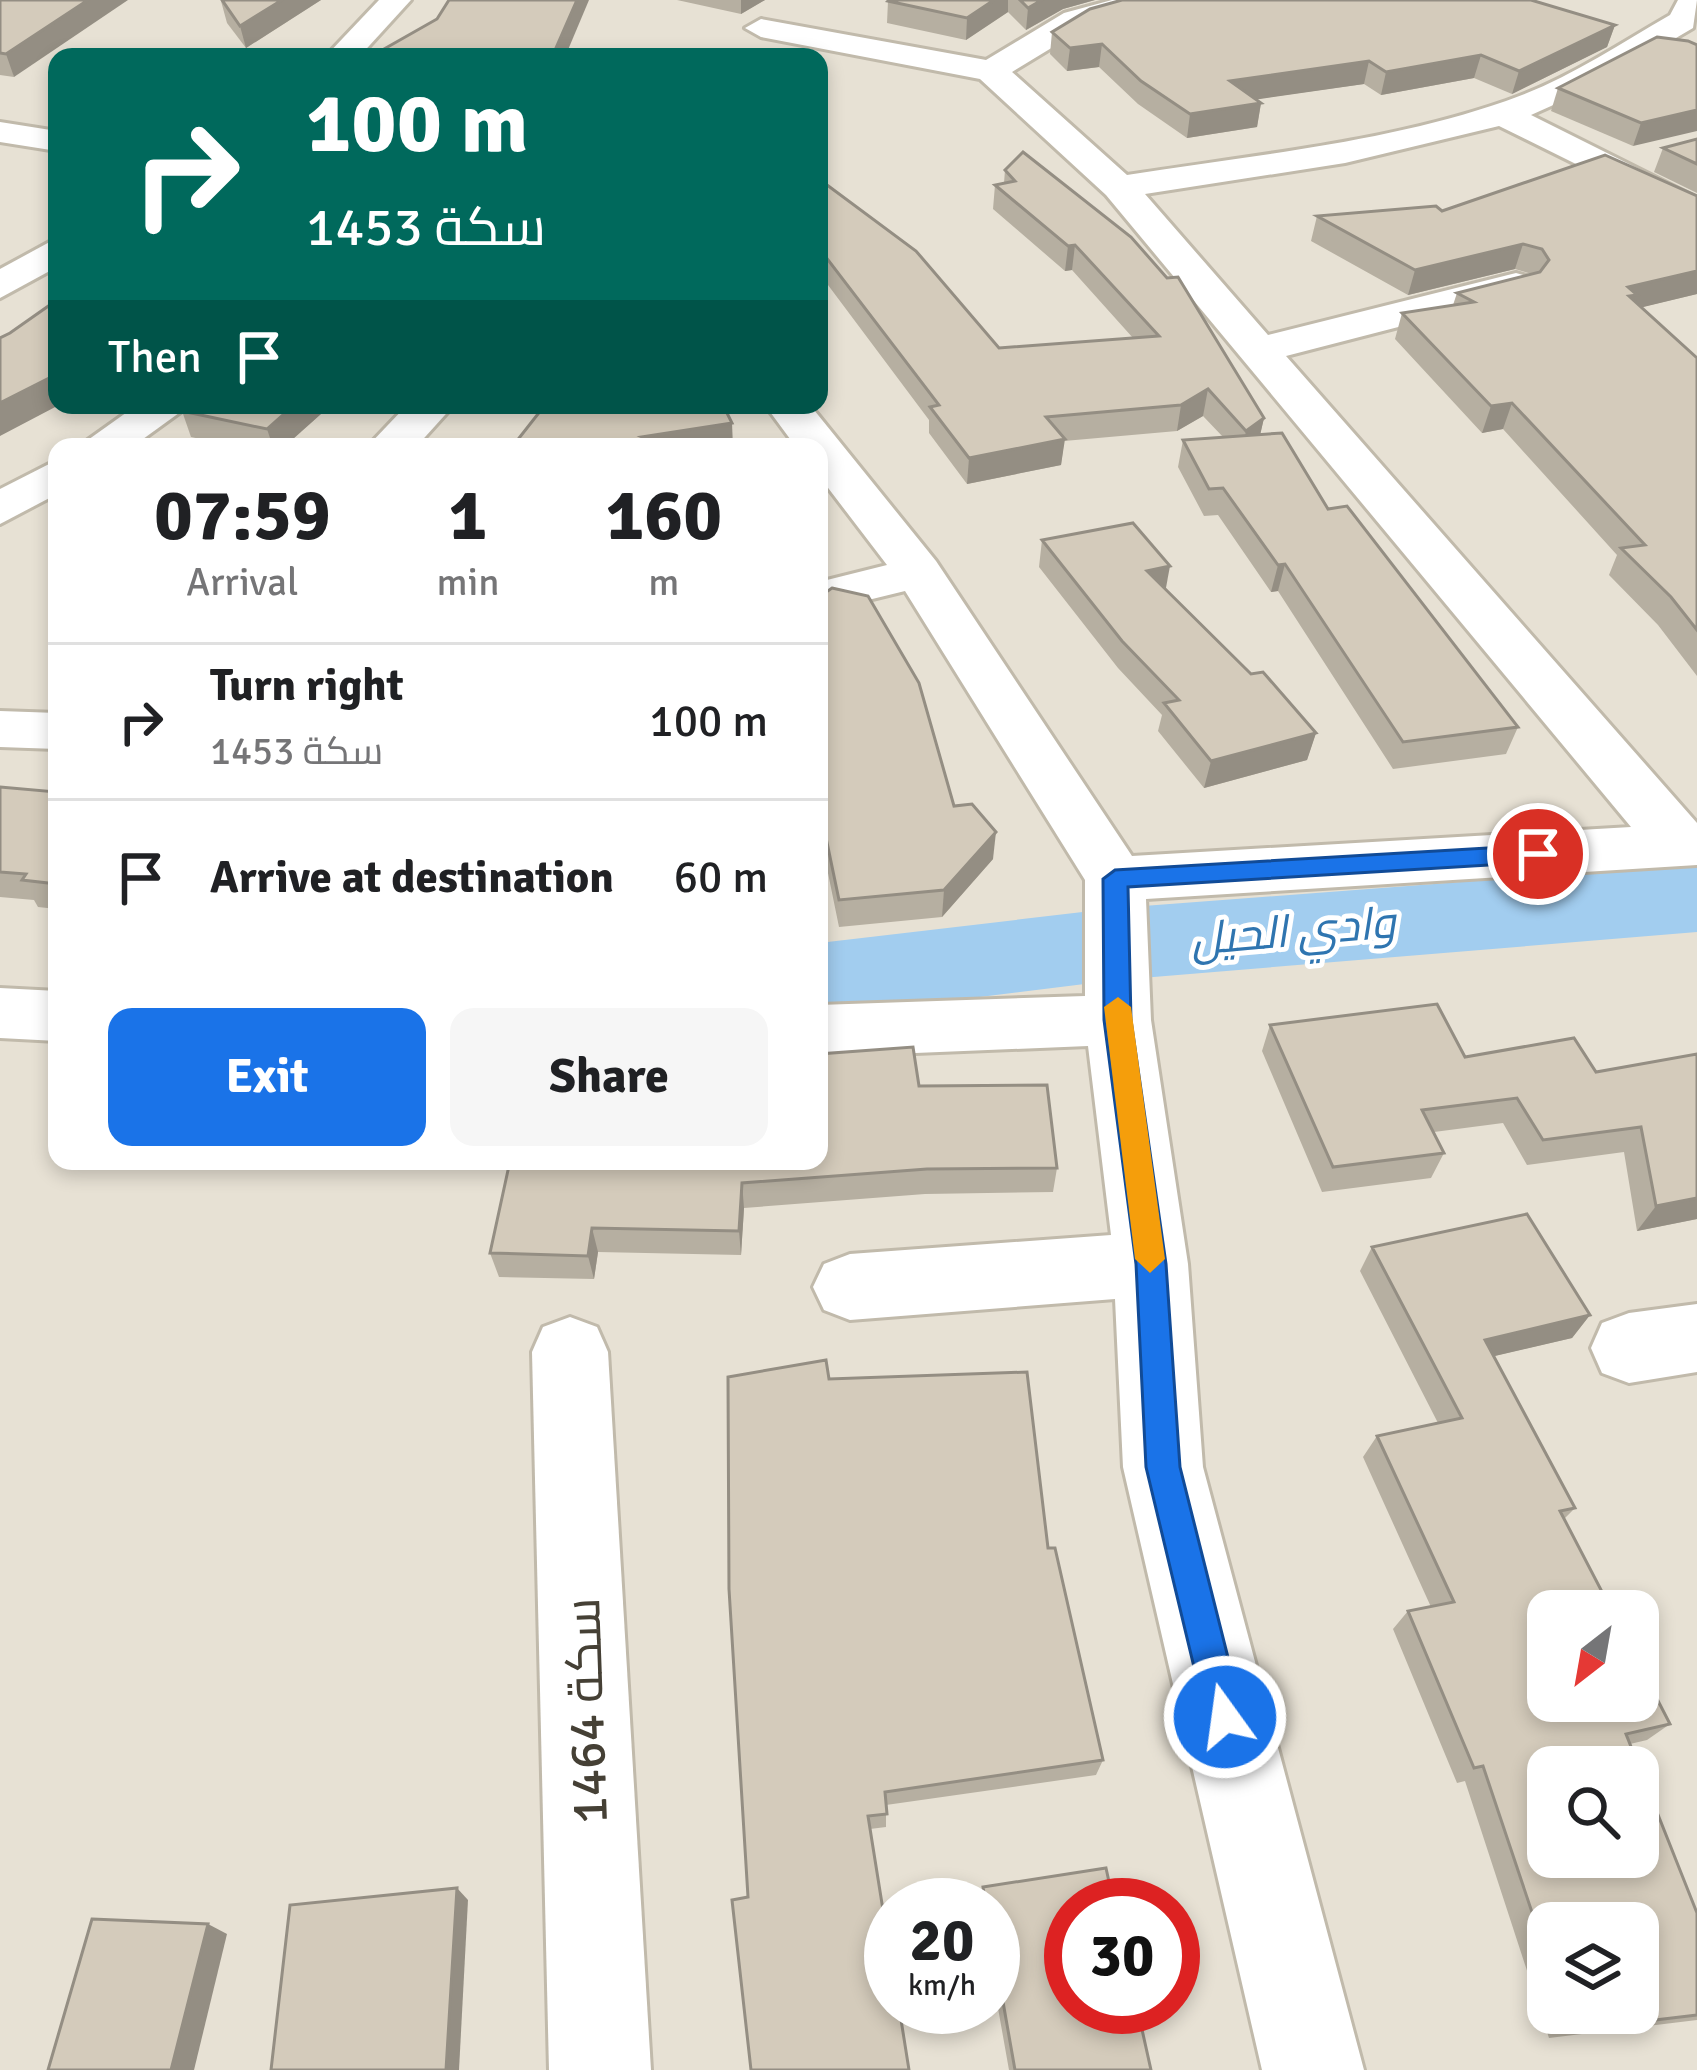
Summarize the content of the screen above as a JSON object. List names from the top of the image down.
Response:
{
  "streets": {
    "street": ["سكة 1464"]
  },
  "water": ["وادي الحيل"],
  "north": "bottom left",
  "page": {
    "turn": ["100 m", "سكة 1453"],
    "then": "Then",
    "eta": [
      "07:59",
      "Arrival",
      "1",
      "min",
      "160",
      "m"
    ],
    "list": [
      {
        "name": "Turn right",
        "note": "سكة 1453",
        "value": "100 m"
      },
      {
        "name": "Arrive at destination",
        "value": "60 m"
      }
    ],
    "buttons": ["Exit", "Share"],
    "speed": "20 km/h",
    "limit": "30"
  }
}
